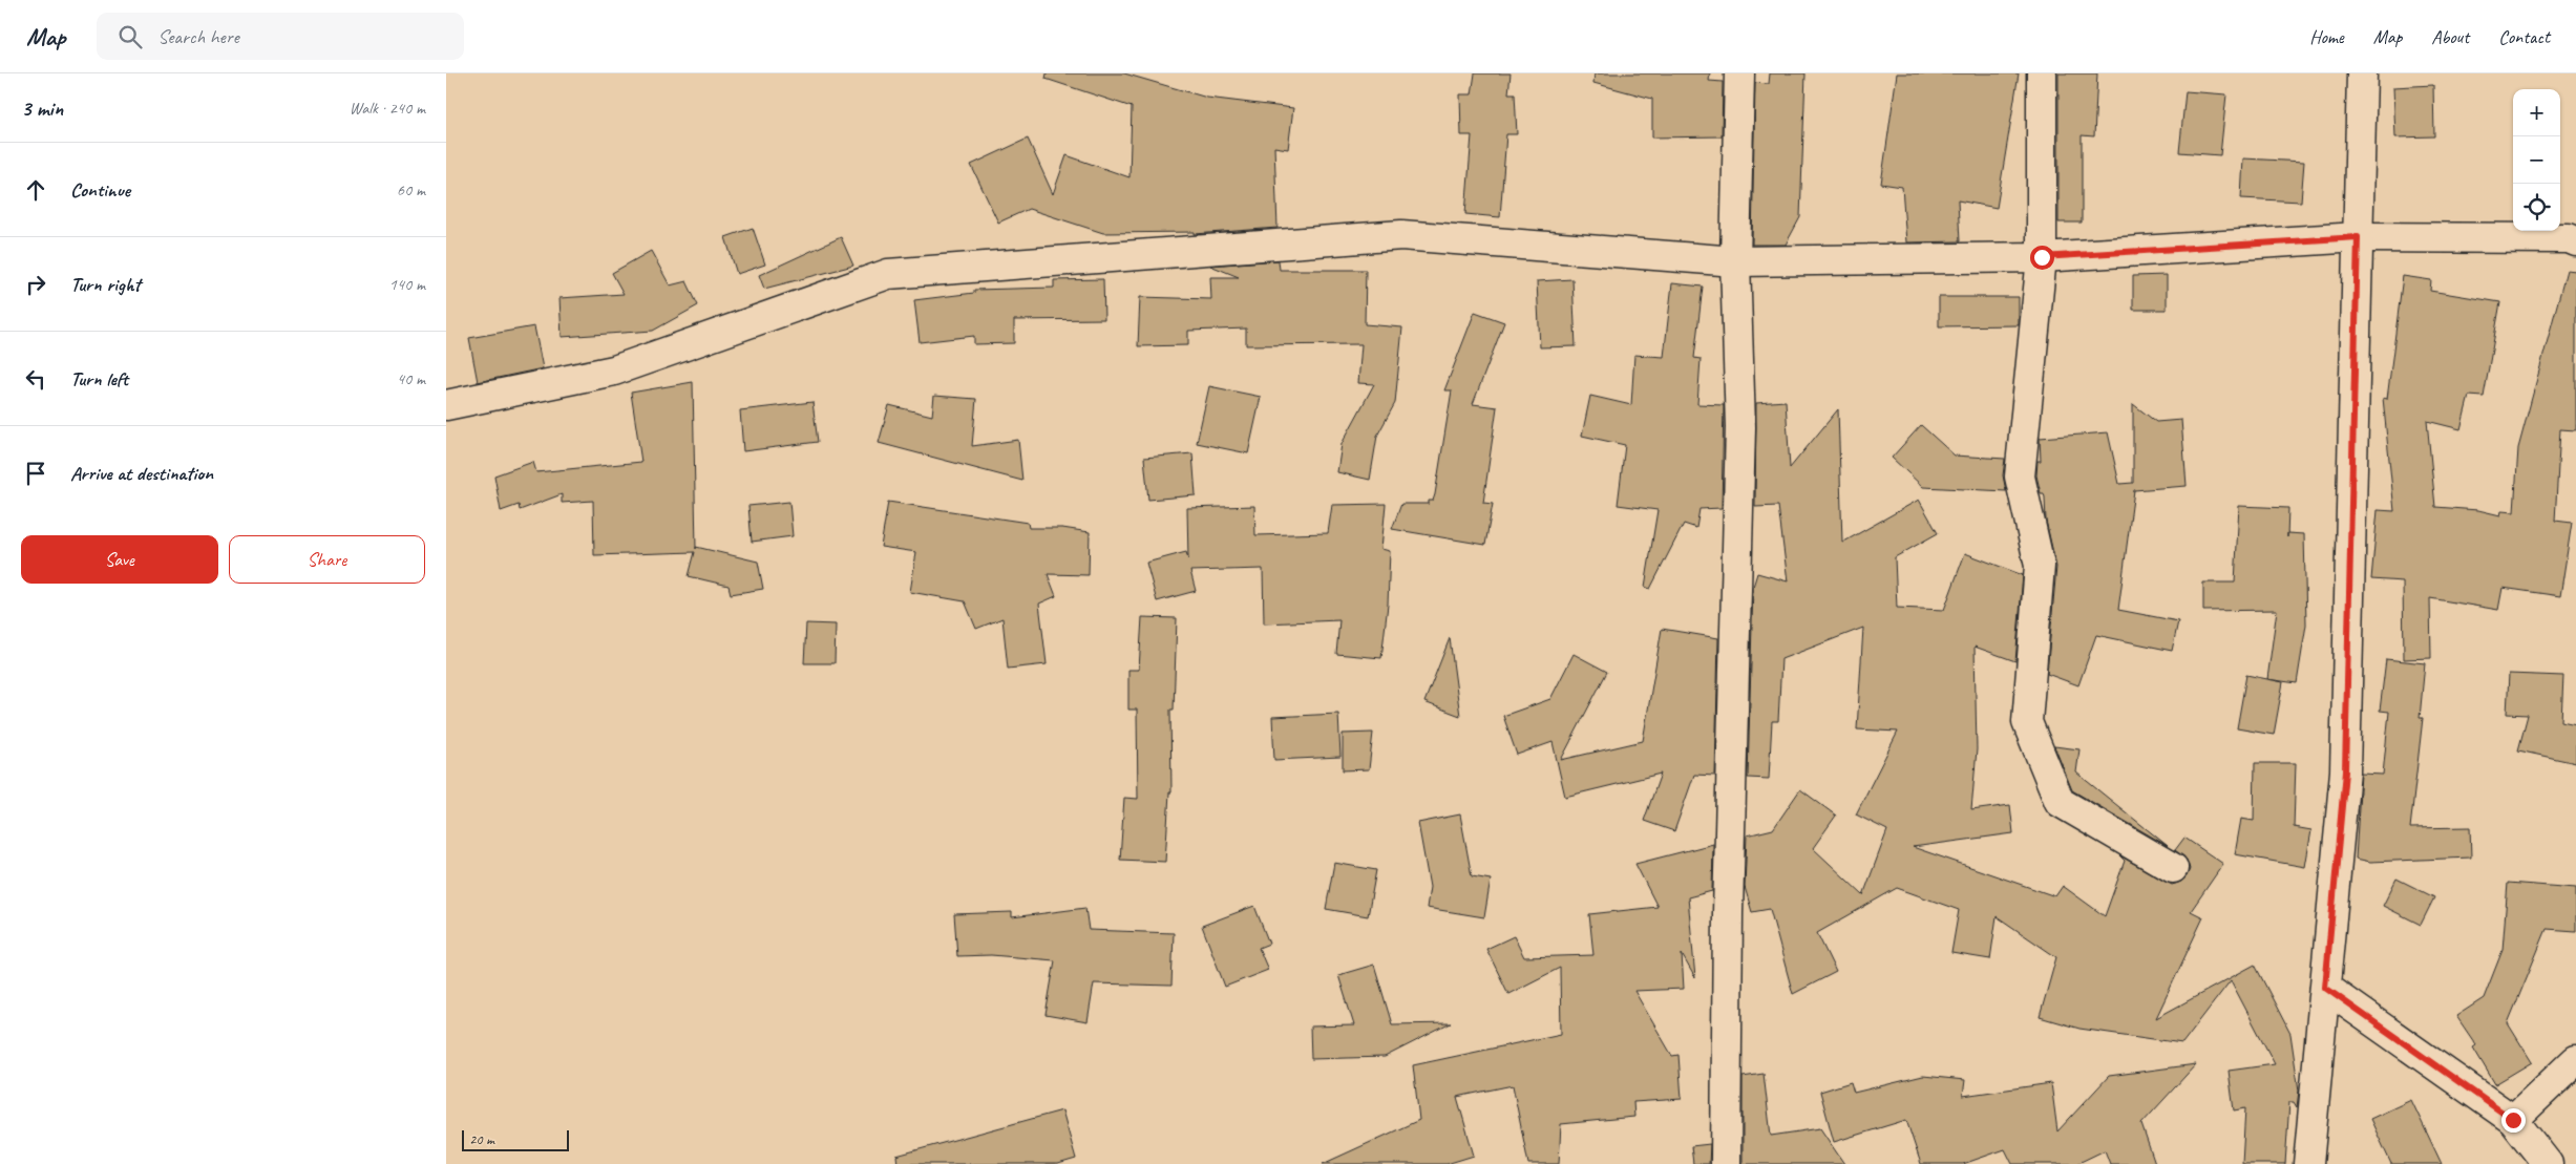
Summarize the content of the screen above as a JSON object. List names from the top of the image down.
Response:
{
  "scale_bar": "20 m",
  "page": {
    "header": "Map",
    "search": "Search here",
    "nav": [
      "Home",
      "Map",
      "About",
      "Contact"
    ],
    "heading": ["3 min", "Walk · 240 m"],
    "map_buttons": ["+", "−"],
    "list": [
      ["Continue", "60 m"],
      ["Turn right", "140 m"],
      ["Turn left", "40 m"],
      "Arrive at destination"
    ],
    "buttons": ["Save", "Share"],
    "scale": "20 m"
  }
}
